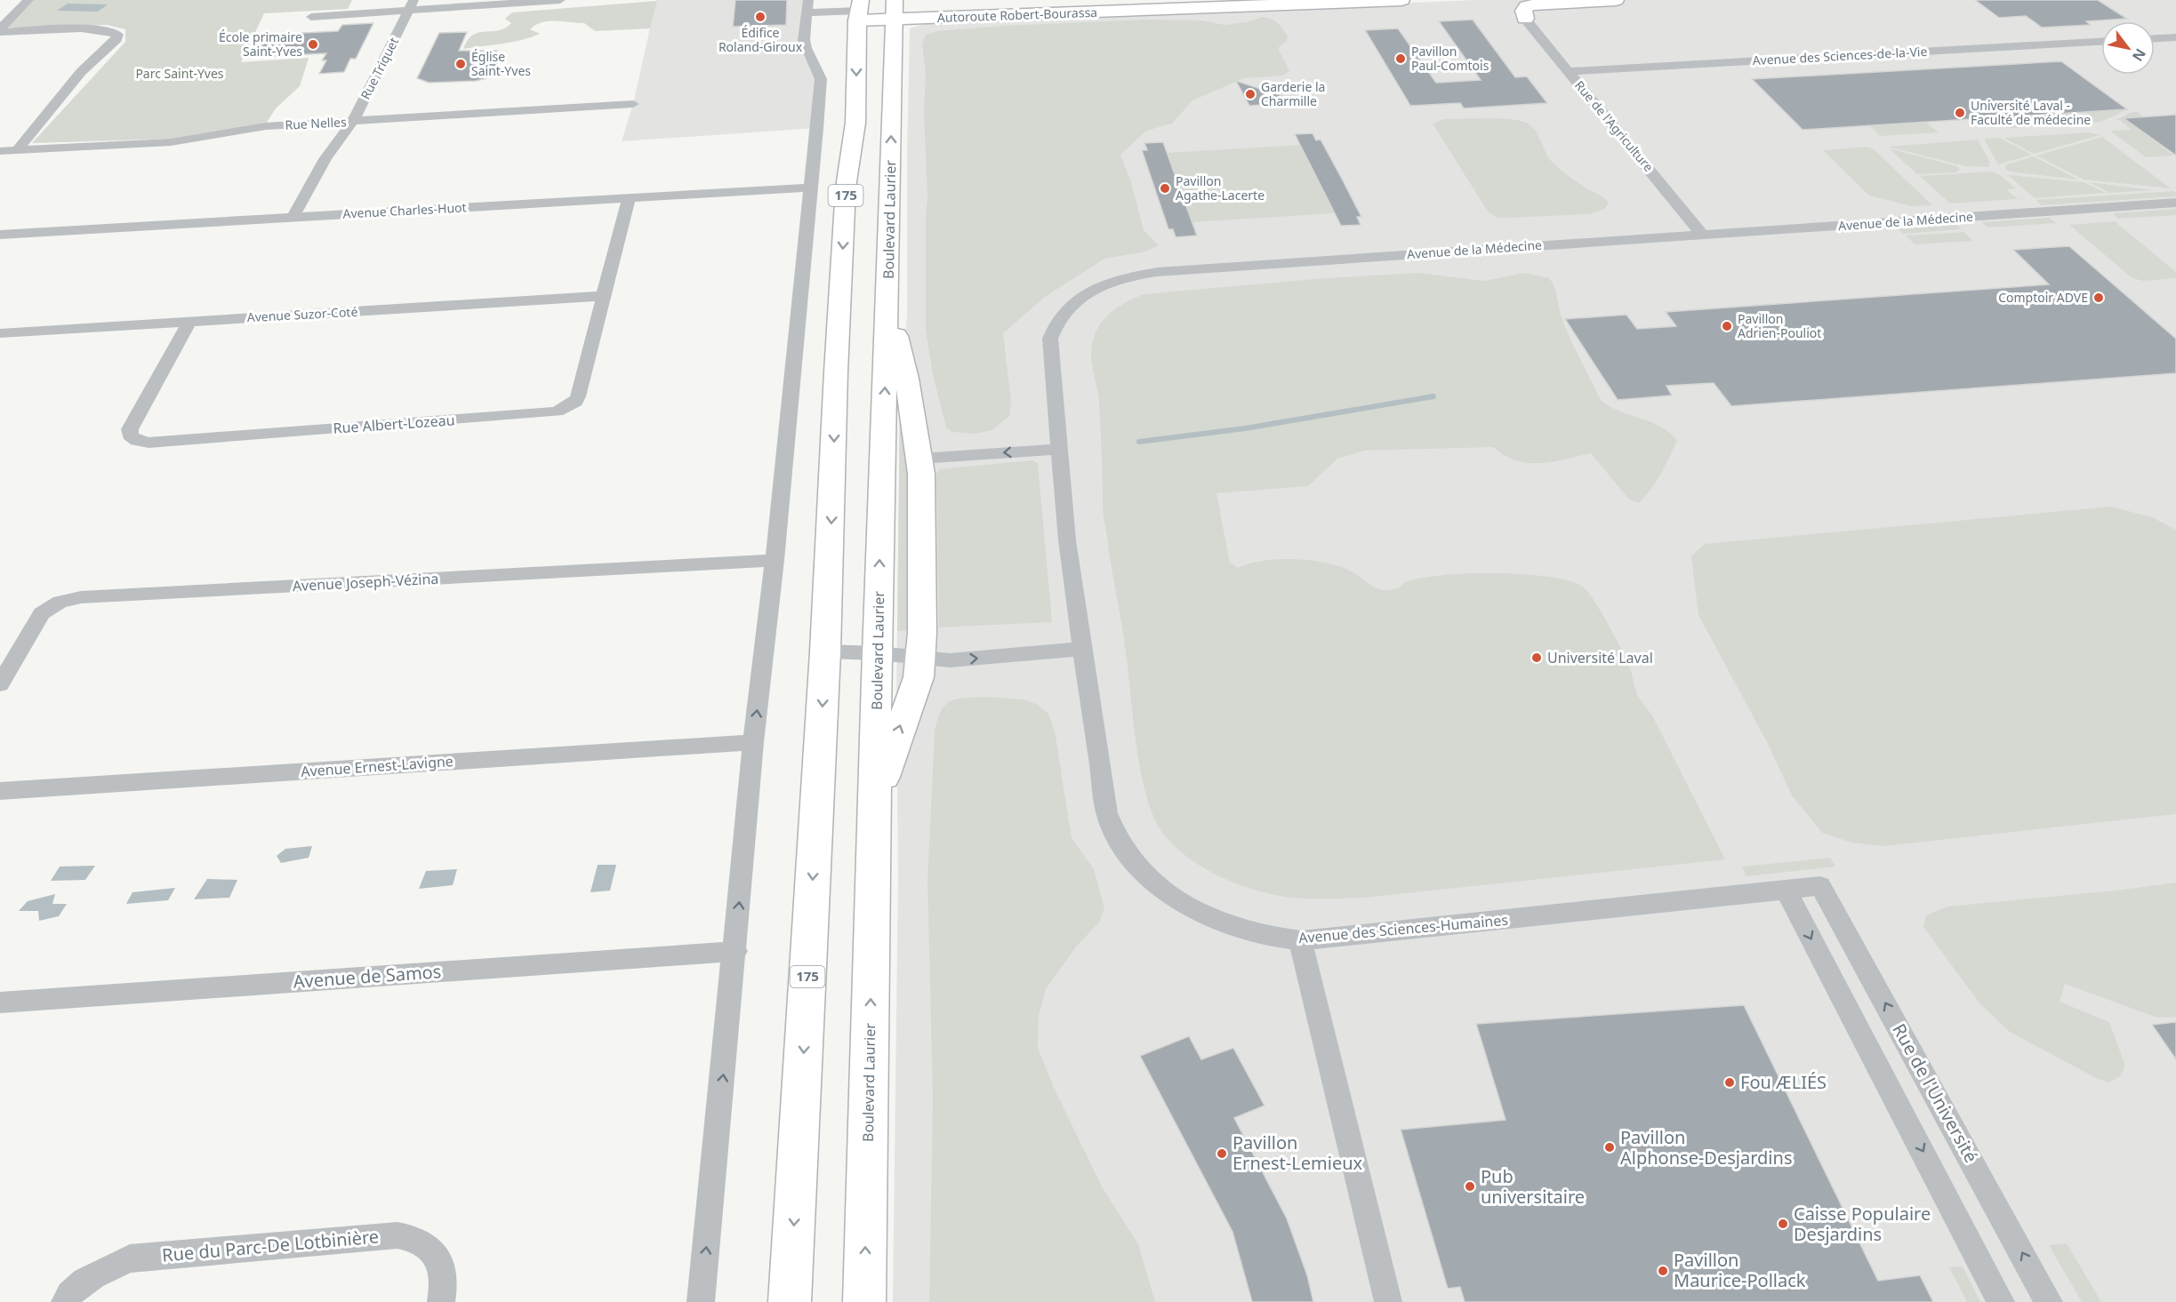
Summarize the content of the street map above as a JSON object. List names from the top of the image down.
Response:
{
  "streets": {
    "main road": ["Autoroute Robert-Bourassa", "175", "Boulevard Laurier"],
    "street": [
      "Avenue des Sciences-de-la-Vie",
      "Rue Triquet",
      "Rue Nelles",
      "Rue de l'Agriculture",
      "Avenue Charles-Huot",
      "Avenue de la Médecine",
      "Avenue Suzor-Coté",
      "Rue Albert-Lozeau",
      "Avenue Joseph-Vézina",
      "Avenue Ernest-Lavigne",
      "Avenue des Sciences-Humaines",
      "Avenue de Samos",
      "Rue de l'Université",
      "Rue du Parc-De Lotbinière"
    ]
  },
  "crossings": [
    ["Autoroute Robert-Bourassa", "175"],
    ["Autoroute Robert-Bourassa", "Boulevard Laurier"],
    ["Avenue des Sciences-de-la-Vie", "Rue de l'Agriculture"],
    ["Rue Triquet", "Rue Nelles"],
    ["Rue Triquet", "Avenue Charles-Huot"],
    ["Rue de l'Agriculture", "Avenue de la Médecine"],
    ["Avenue Charles-Huot", "Rue Albert-Lozeau"],
    ["Avenue de la Médecine", "Avenue des Sciences-Humaines"],
    ["Avenue Suzor-Coté", "Rue Albert-Lozeau"],
    ["Avenue des Sciences-Humaines", "Rue de l'Université"]
  ],
  "parks": ["Parc Saint-Yves"],
  "places": [
    "Édifice Roland-Giroux",
    "École primaire Saint-Yves",
    "Pavillon Paul-Comtois",
    "Église Saint-Yves",
    "Garderie la Charmille",
    "Université Laval - Faculté de médecine",
    "Pavillon Agathe-Lacerte",
    "Comptoir ADVE",
    "Pavillon Adrien-Pouliot",
    "Université Laval",
    "Fou ÆLIÉS",
    "Pavillon Alphonse-Desjardins",
    "Pavillon Ernest-Lemieux",
    "Pub universitaire",
    "Caisse Populaire Desjardins",
    "Pavillon Maurice-Pollack"
  ],
  "north": "bottom right"
}
